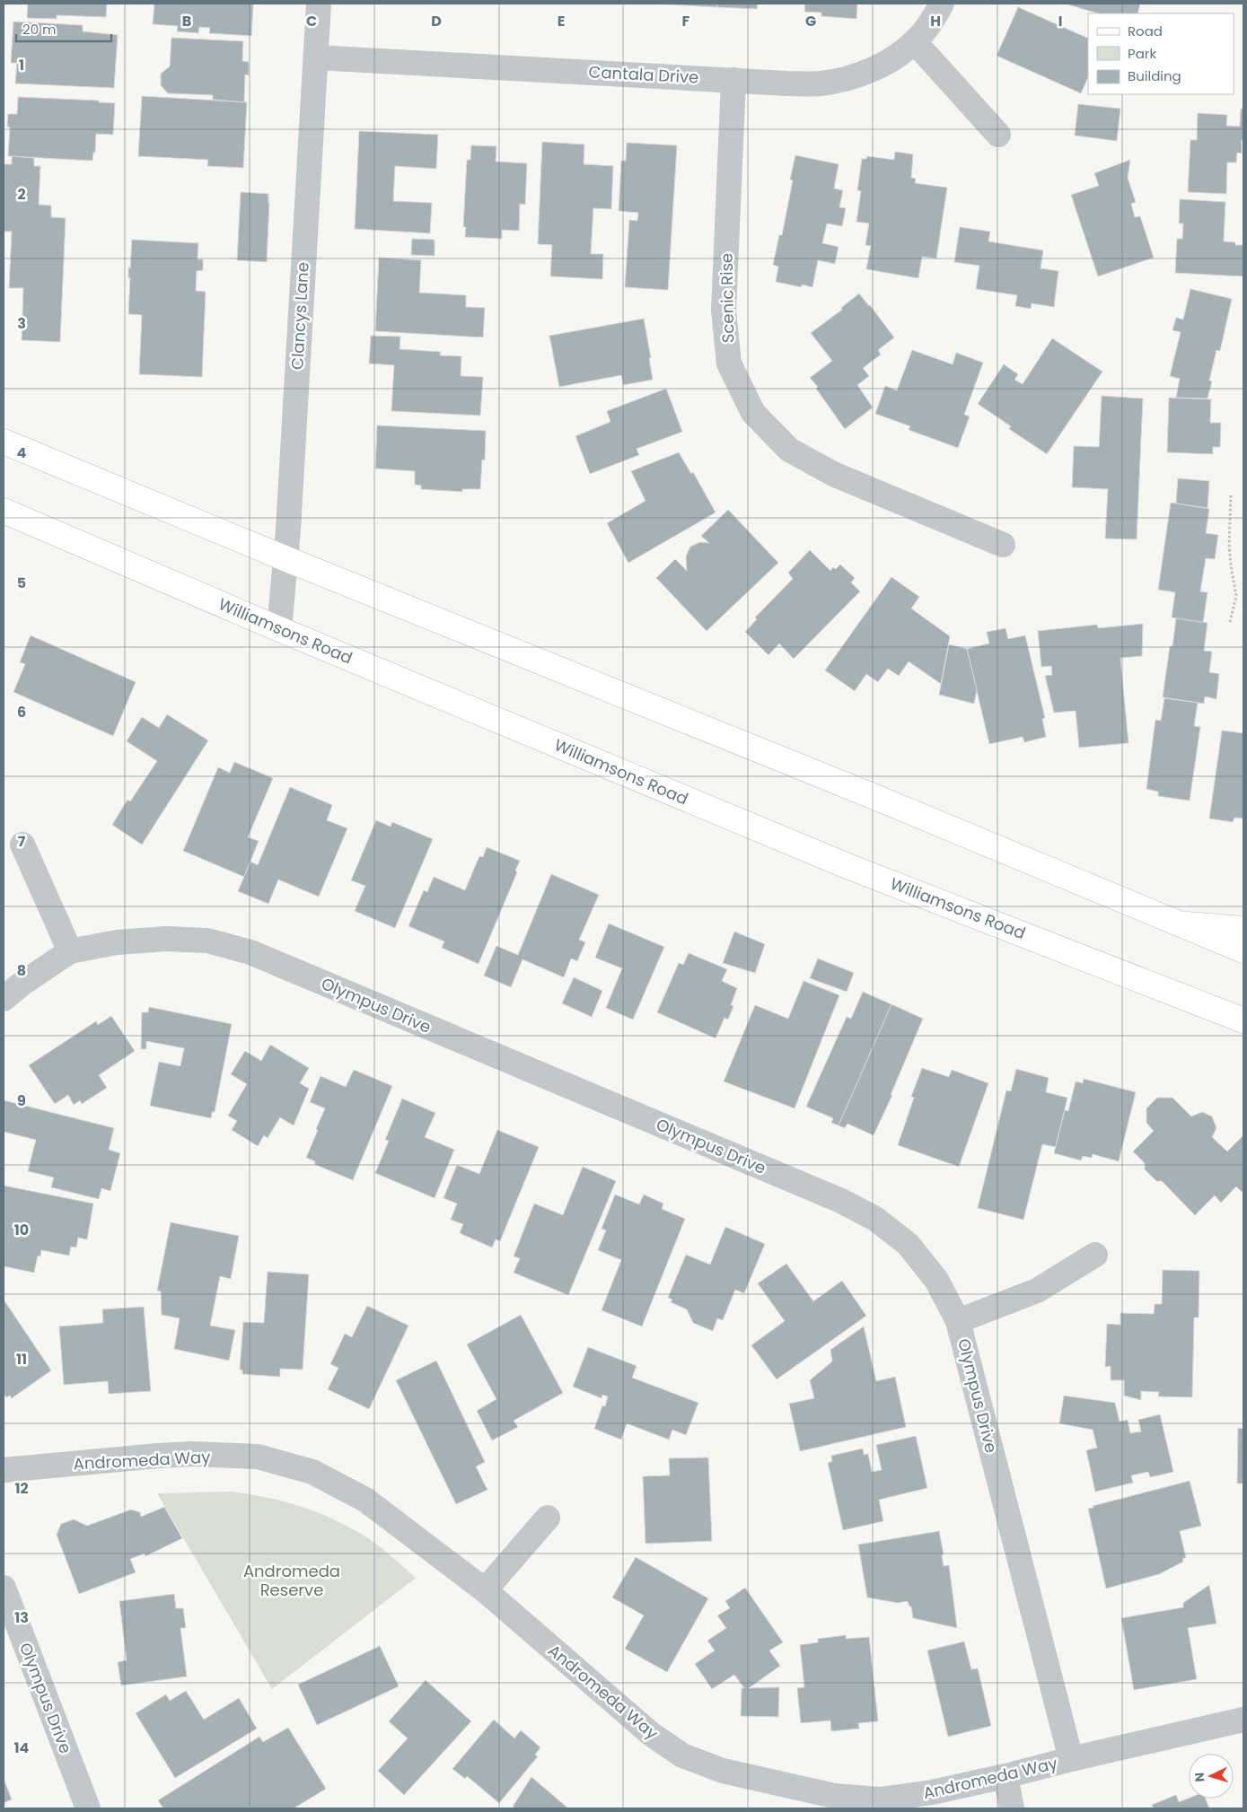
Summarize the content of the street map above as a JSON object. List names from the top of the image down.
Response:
{
  "streets": {
    "main road": ["Williamsons Road"],
    "street": [
      "Cantala Drive",
      "Scenic Rise",
      "Clancys Lane",
      "Olympus Drive",
      "Andromeda Way"
    ]
  },
  "crossings": [
    ["Cantala Drive", "Scenic Rise"],
    ["Cantala Drive", "Clancys Lane"],
    ["Clancys Lane", "Williamsons Road"],
    ["Olympus Drive", "Andromeda Way"]
  ],
  "parks": ["Andromeda Reserve"],
  "legend": ["Road", "Park", "Building"],
  "scale_bar": "20 m",
  "north": "left",
  "grid": {
    "columns": [
      "B",
      "C",
      "D",
      "E",
      "F",
      "G",
      "H",
      "I"
    ],
    "rows": [
      "1",
      "2",
      "3",
      "4",
      "5",
      "6",
      "7",
      "8",
      "9",
      "10",
      "11",
      "12",
      "13",
      "14"
    ]
  }
}
